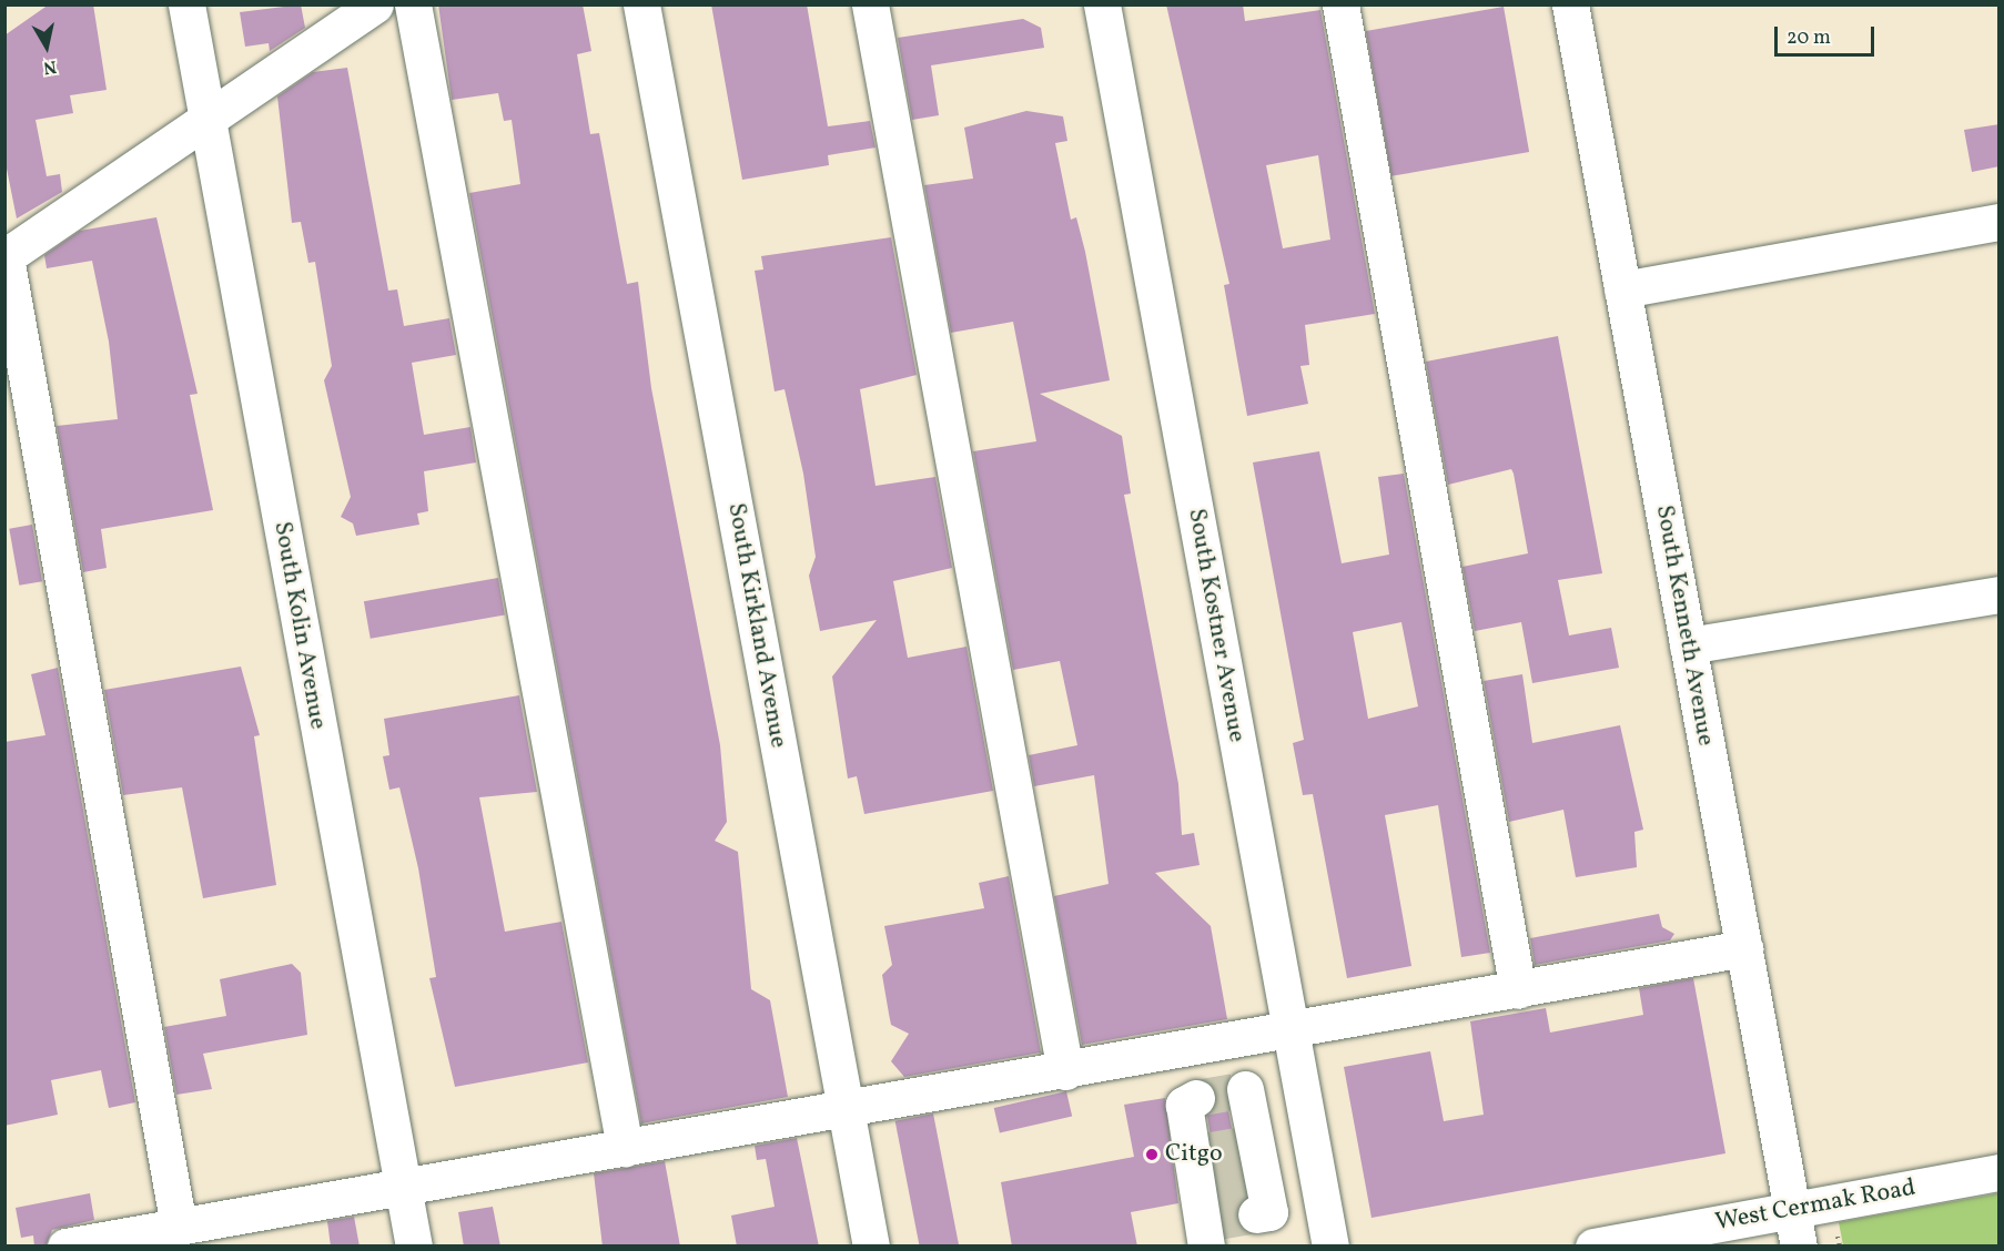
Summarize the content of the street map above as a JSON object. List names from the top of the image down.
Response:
{
  "streets": {
    "street": [
      "South Kolin Avenue",
      "South Kirkland Avenue",
      "South Kostner Avenue",
      "South Kenneth Avenue",
      "West Cermak Road"
    ]
  },
  "crossings": [
    ["South Kenneth Avenue", "West Cermak Road"]
  ],
  "places": ["Citgo"],
  "scale_bar": "20 m",
  "north": "bottom"
}
